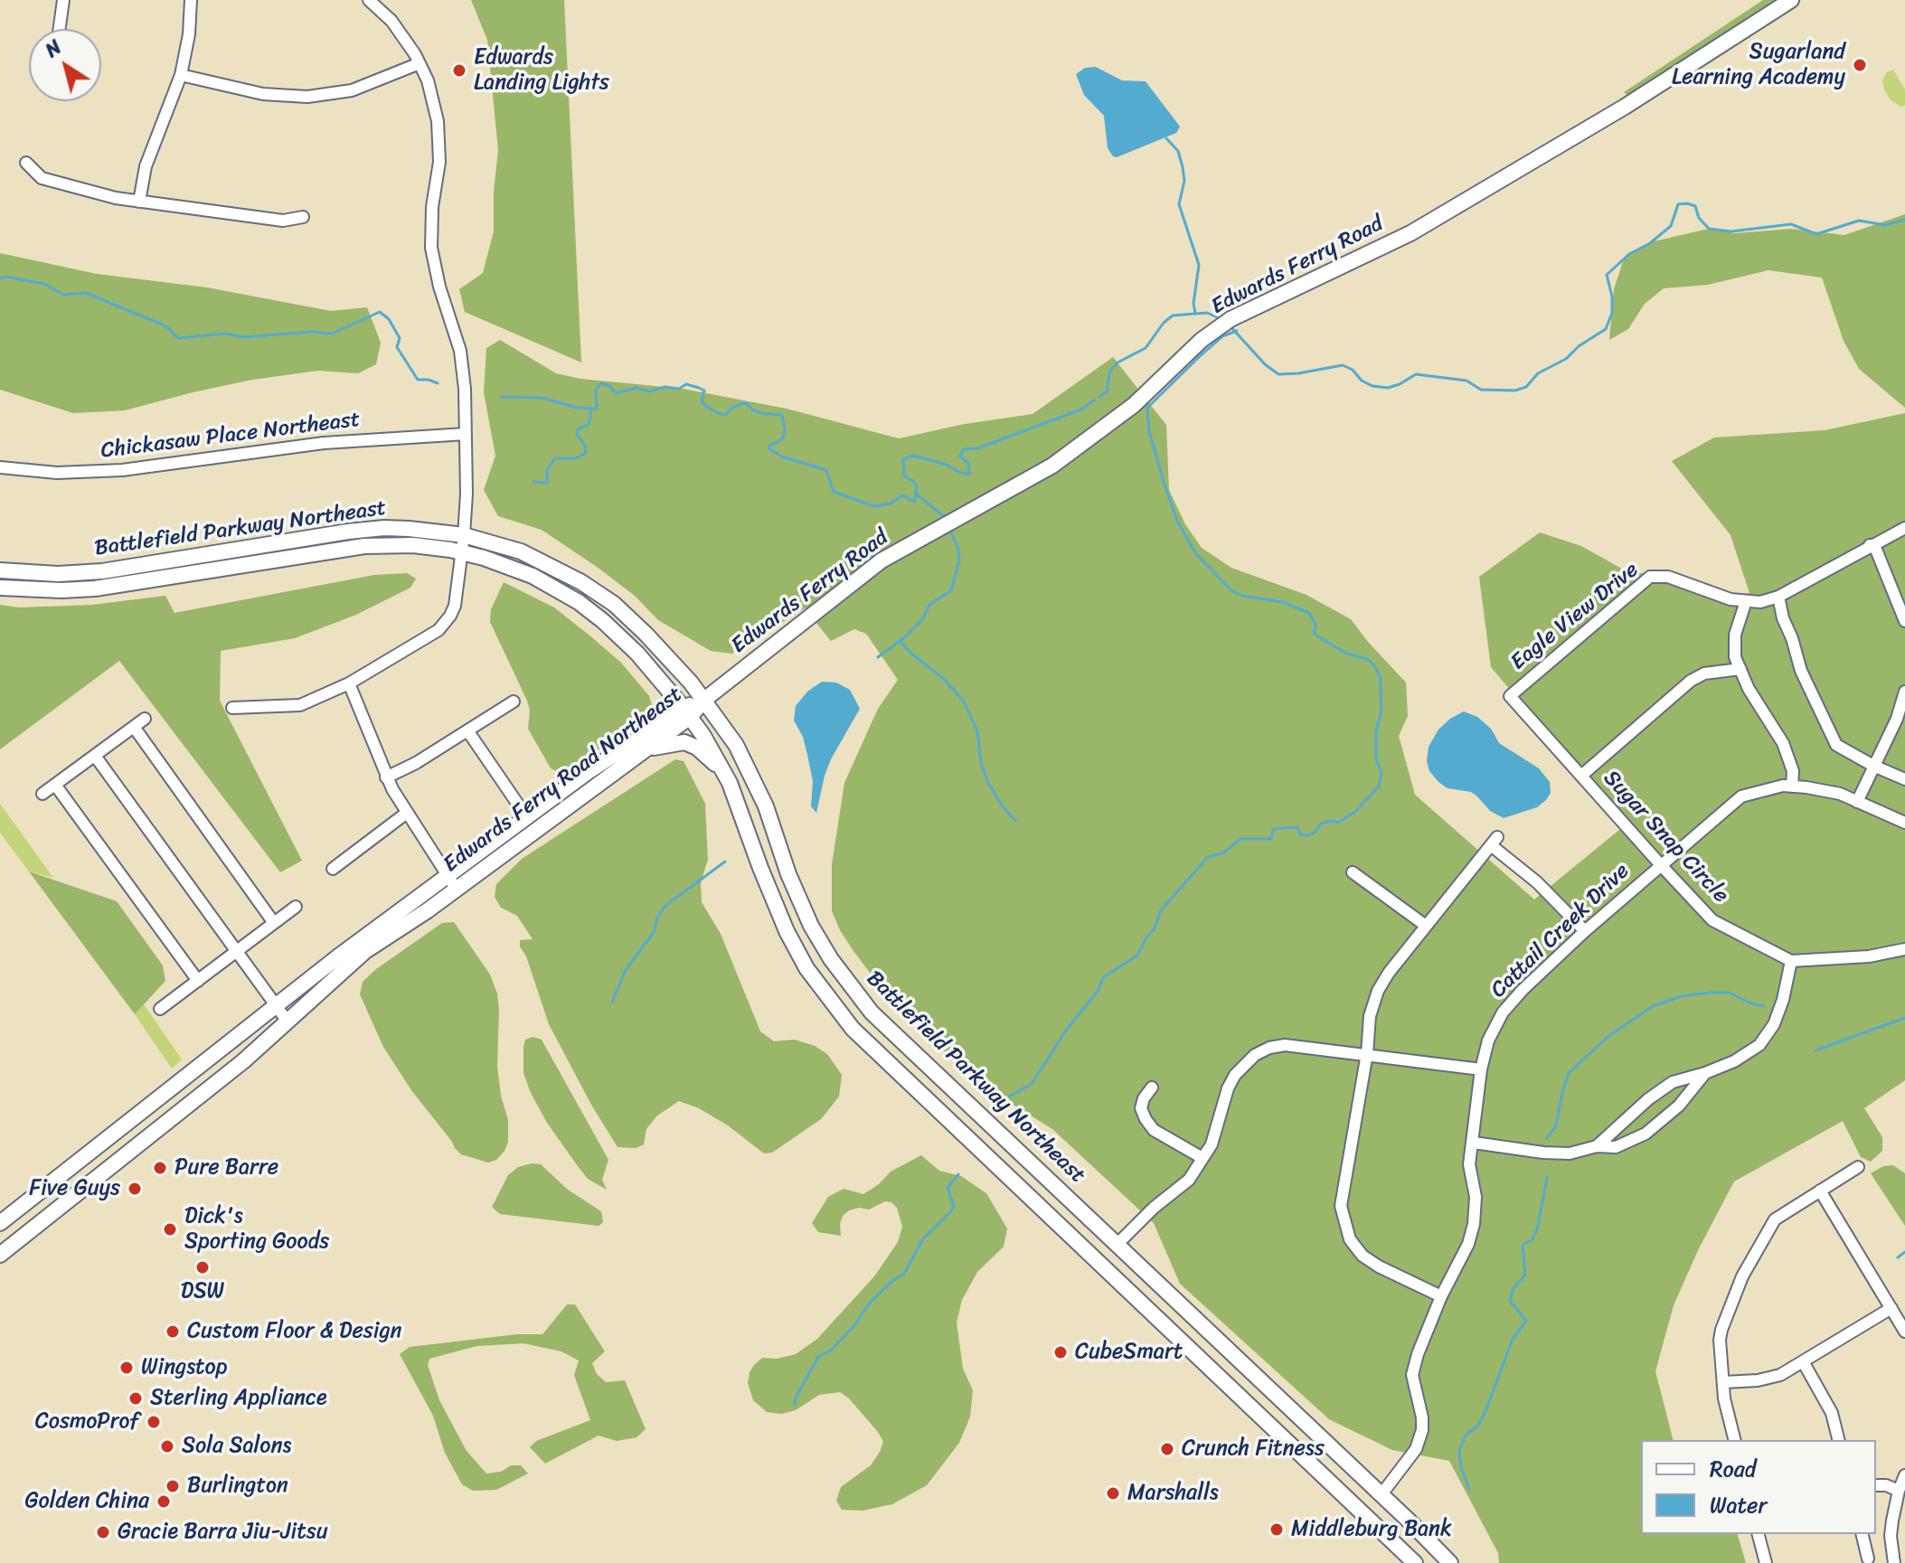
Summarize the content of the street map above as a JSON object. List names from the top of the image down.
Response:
{
  "streets": {
    "main road": ["Edwards Ferry Road", "Battlefield Parkway Northeast", "Edwards Ferry Road Northeast"],
    "street": [
      "Chickasaw Place Northeast",
      "Eagle View Drive",
      "Sugar Snap Circle",
      "Cattail Creek Drive"
    ]
  },
  "crossings": [
    ["Edwards Ferry Road", "Battlefield Parkway Northeast"],
    ["Edwards Ferry Road", "Edwards Ferry Road Northeast"],
    ["Battlefield Parkway Northeast", "Edwards Ferry Road Northeast"],
    ["Battlefield Parkway Northeast", "Cattail Creek Drive"],
    ["Eagle View Drive", "Sugar Snap Circle"],
    ["Sugar Snap Circle", "Cattail Creek Drive"]
  ],
  "places": [
    "Sugarland Learning Academy",
    "Edwards Landing Lights",
    "Pure Barre",
    "Five Guys",
    "Dick's Sporting Goods",
    "DSW",
    "Custom Floor & Design",
    "CubeSmart",
    "Wingstop",
    "Sterling Appliance",
    "CosmoProf",
    "Sola Salons",
    "Crunch Fitness",
    "Burlington",
    "Marshalls",
    "Golden China",
    "Middleburg Bank",
    "Gracie Barra Jiu-Jitsu"
  ],
  "legend": ["Road", "Water"],
  "north": "top left"
}
